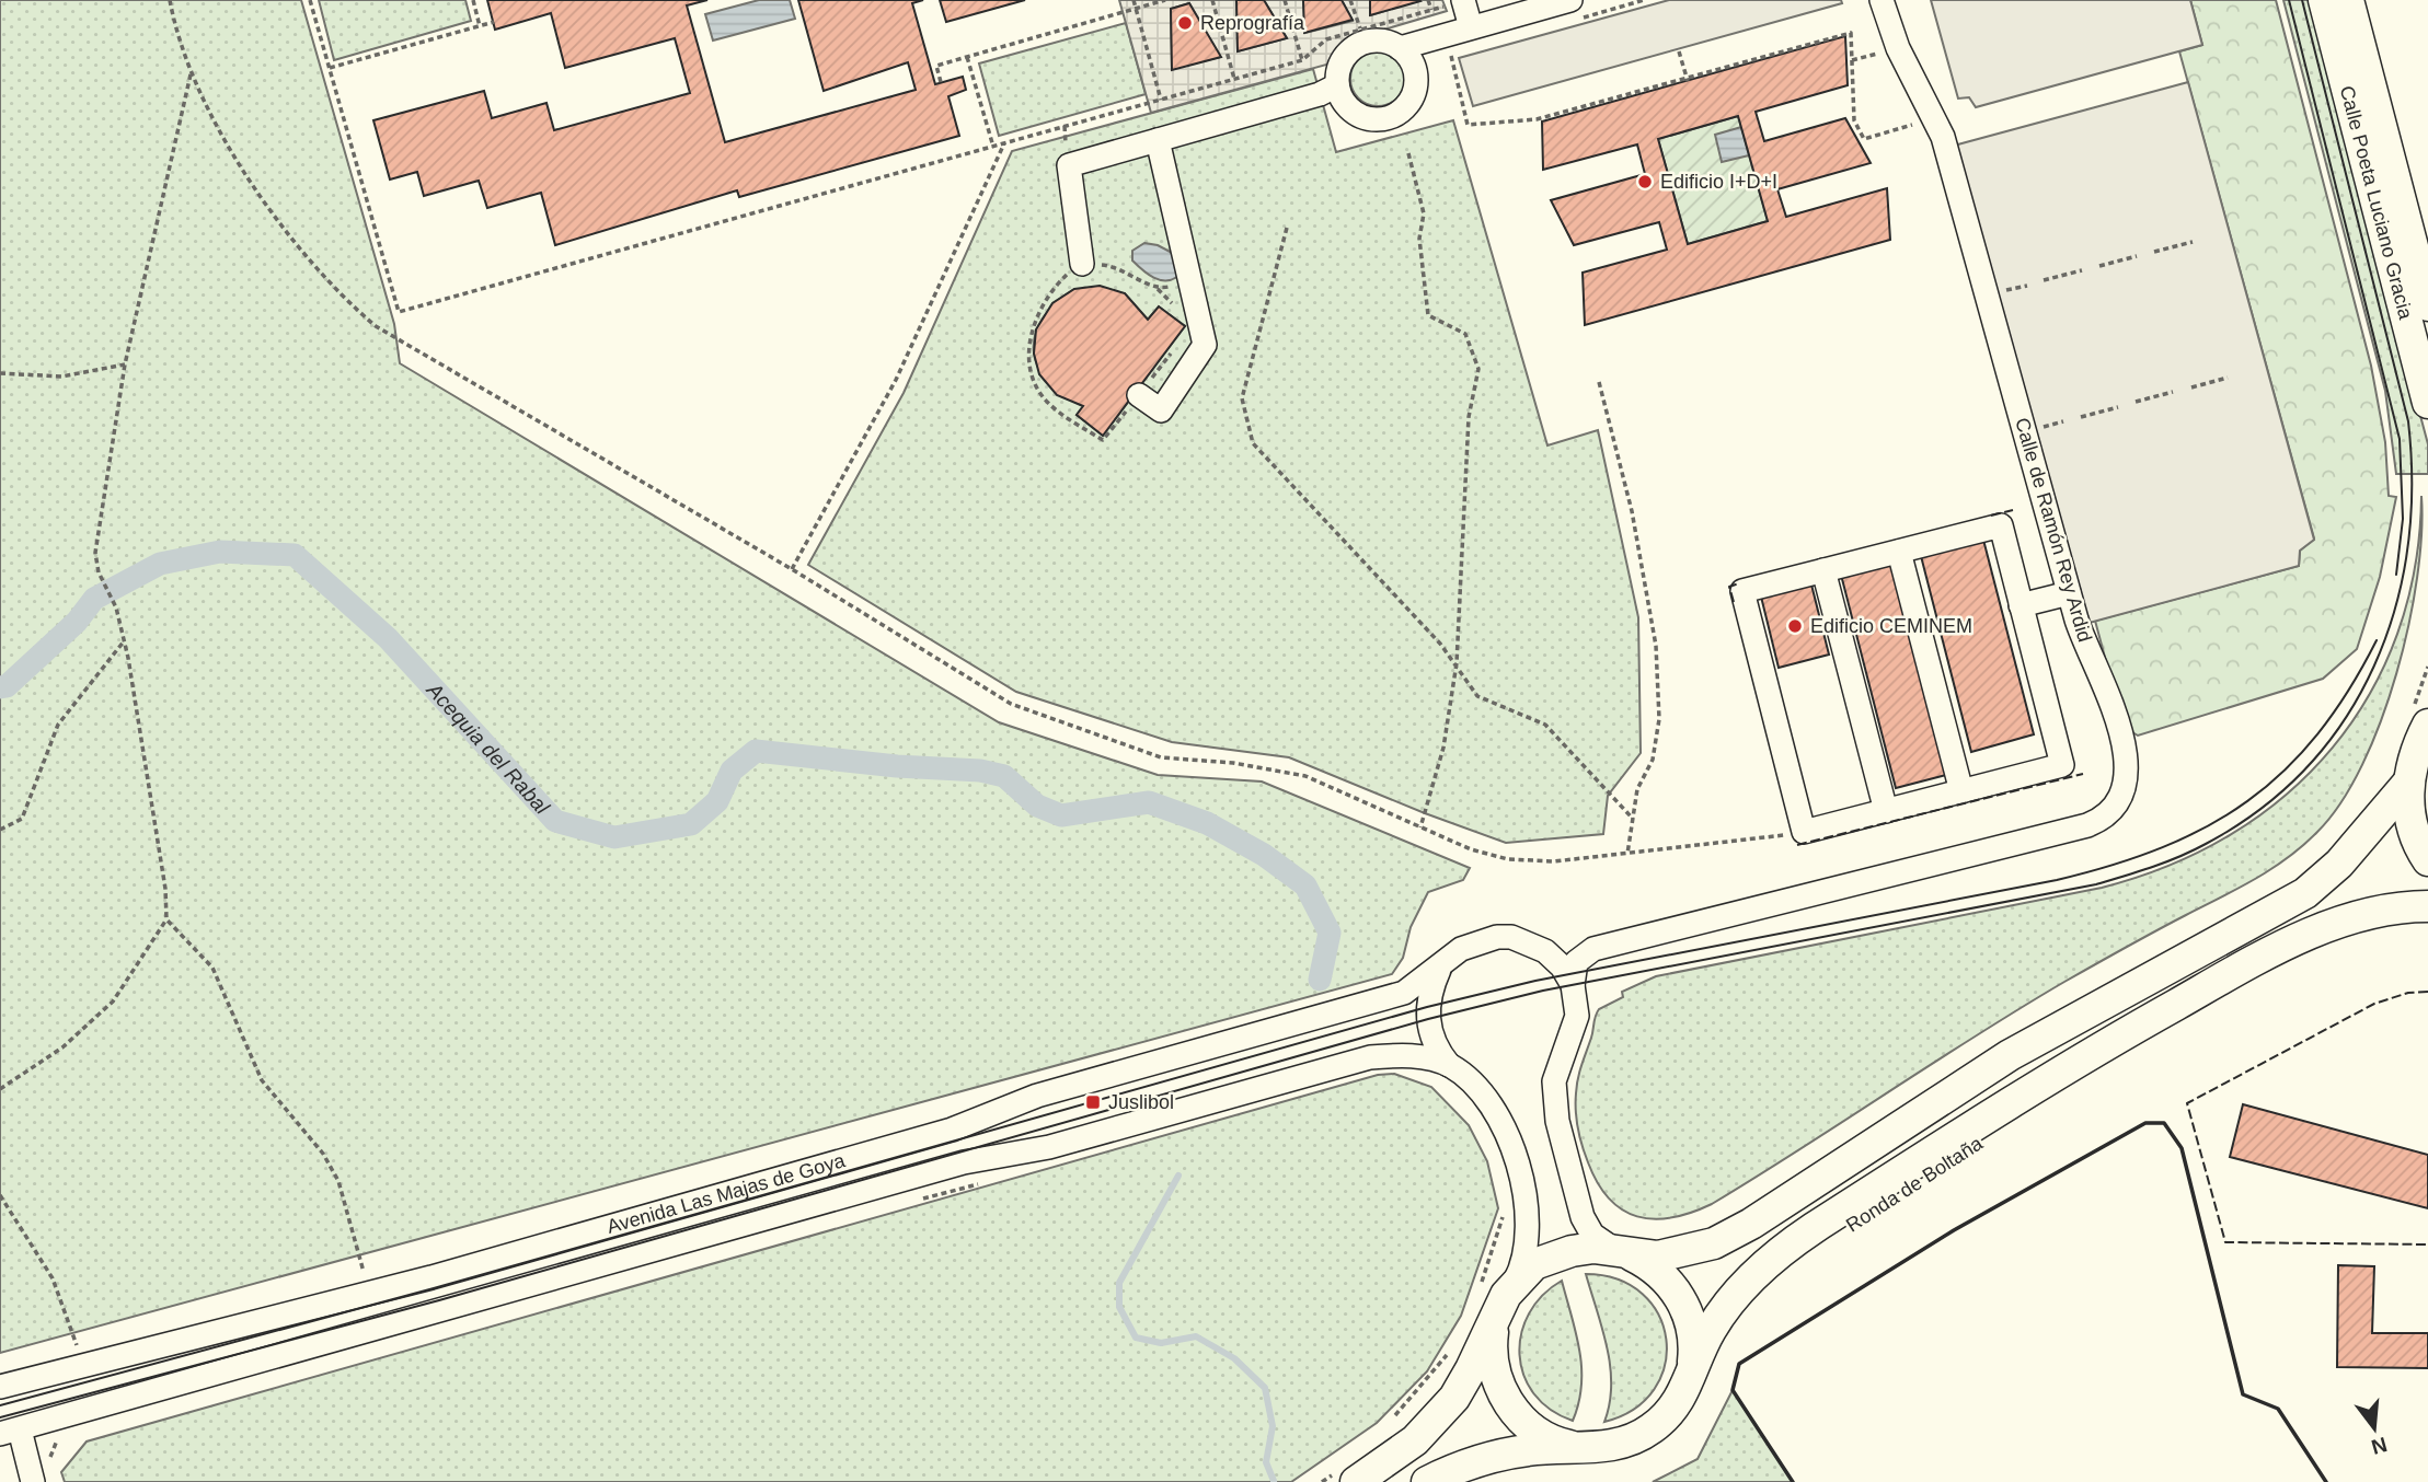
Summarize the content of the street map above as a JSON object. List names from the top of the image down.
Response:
{
  "streets": {
    "main road": ["Calle Poeta Luciano Gracia", "Ronda de Boltaña"],
    "street": ["Calle de Ramón Rey Ardid", "Avenida Las Majas de Goya"]
  },
  "crossings": [
    ["Calle de Ramón Rey Ardid", "Avenida Las Majas de Goya"]
  ],
  "water": ["Acequia del Rabal"],
  "places": {
    "other": ["Reprografía", "Edificio I+D+I", "Edificio CEMINEM"],
    "transit": ["Juslibol"]
  },
  "north": "bottom"
}
